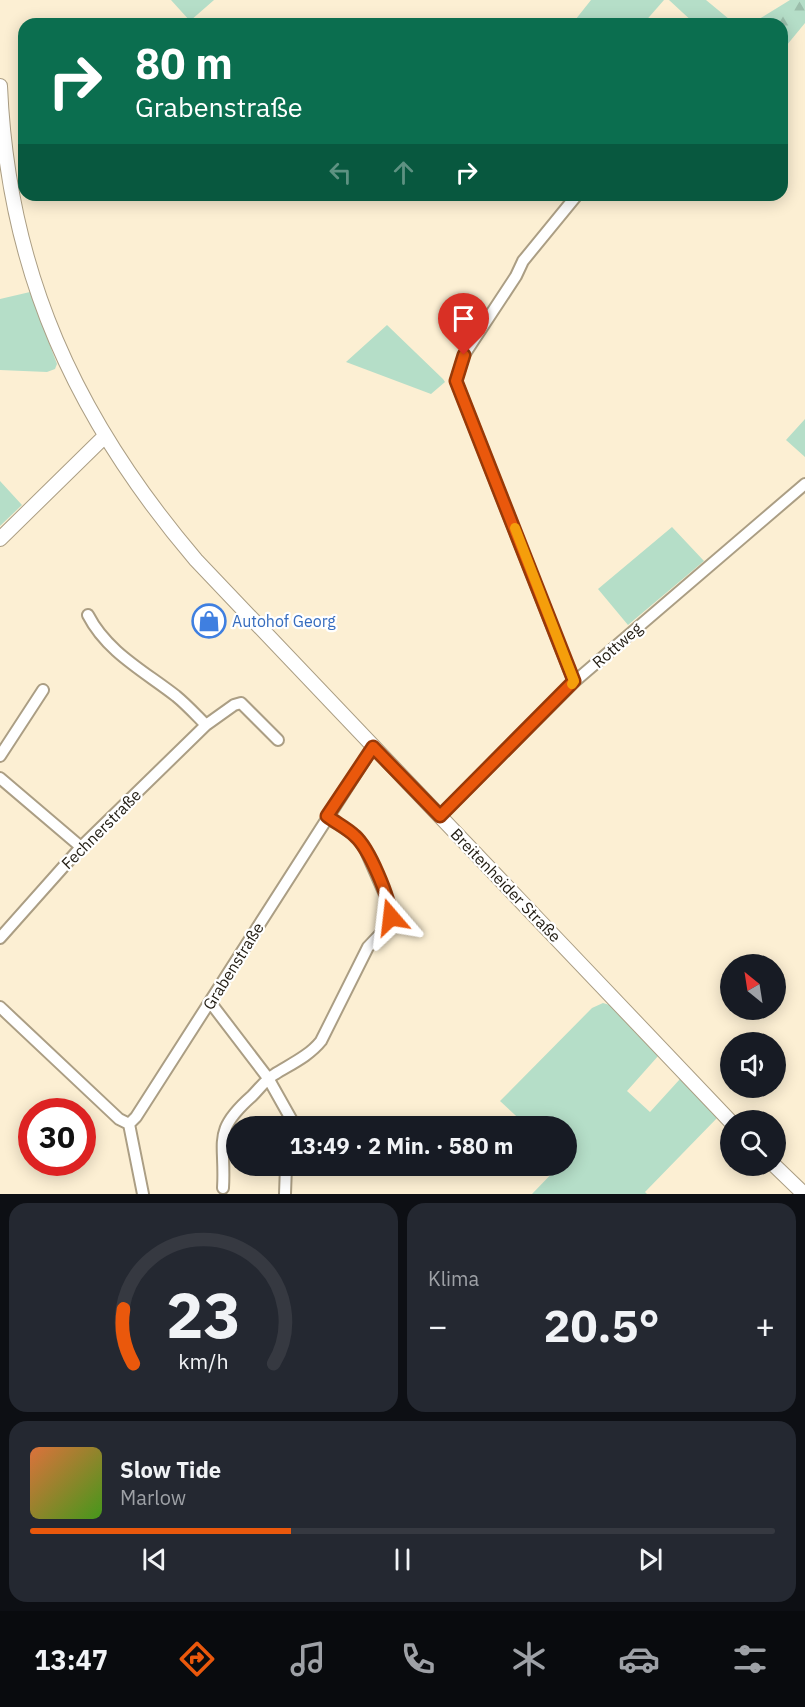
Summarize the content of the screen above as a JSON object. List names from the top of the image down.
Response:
{
  "streets": {
    "street": [
      "Rottweg",
      "Fechnerstraße",
      "Breitenheider Straße",
      "Grabenstraße"
    ]
  },
  "crossings": [
    ["Rottweg", "Breitenheider Straße"],
    ["Breitenheider Straße", "Grabenstraße"]
  ],
  "places": {
    "shop": ["Autohof Georg"]
  },
  "north": "top left",
  "page": {
    "turn": ["80 m", "Grabenstraße"],
    "limit": "30",
    "trip": "13:49 · 2 Min. · 580 m",
    "tile": "Klima",
    "heat": ["−", "20.5°", "+"],
    "song": ["Slow Tide", "Marlow"],
    "tabs": "13:47",
    "gauge": ["23", "km/h"]
  }
}
